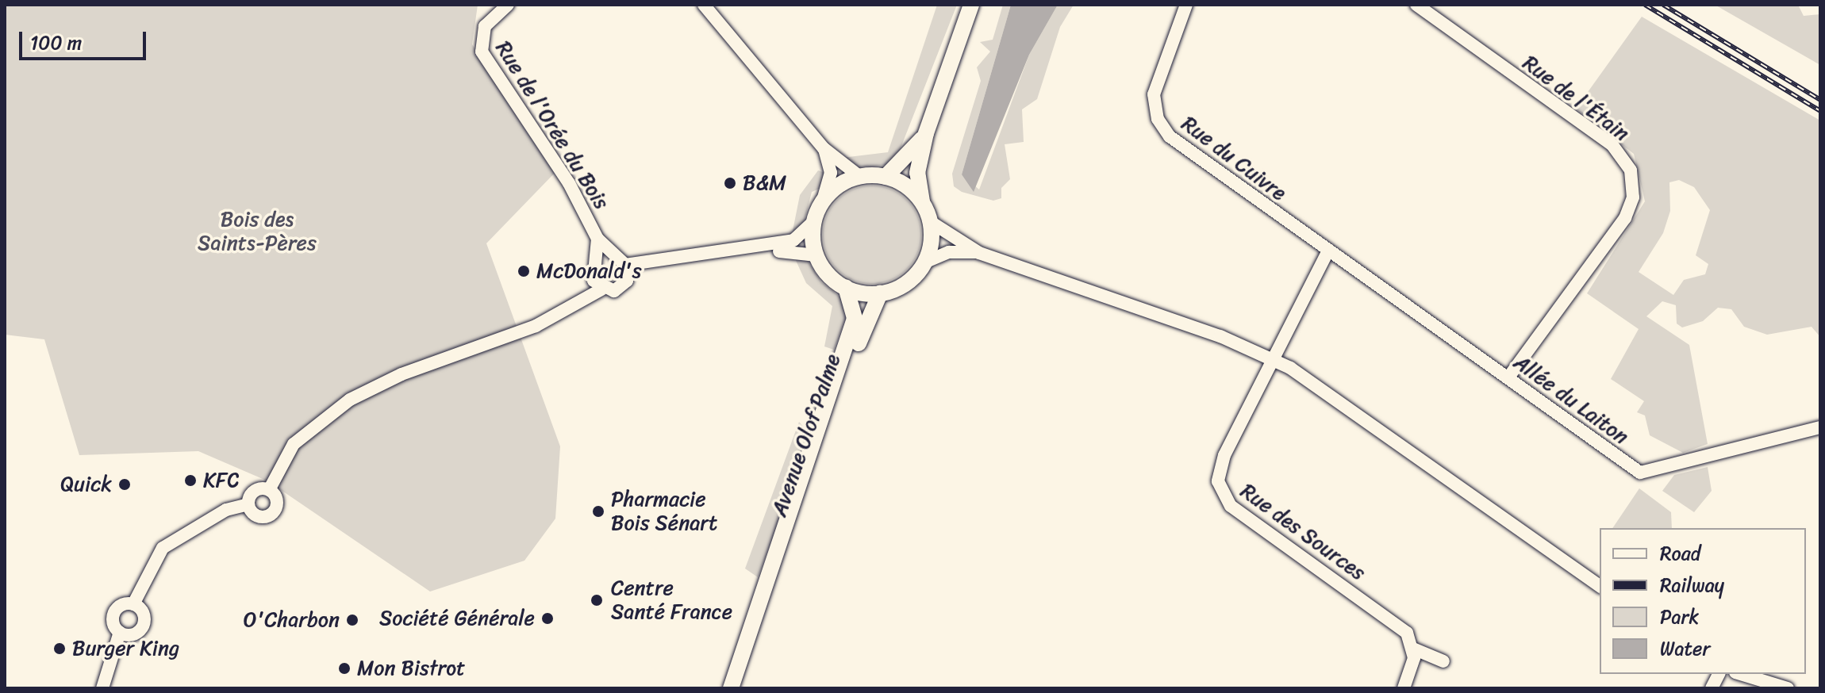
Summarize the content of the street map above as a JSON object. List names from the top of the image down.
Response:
{
  "streets": {
    "main road": ["Avenue Olof Palme"],
    "street": [
      "Rue de l'Étain",
      "Rue de l'Orée du Bois",
      "Rue du Cuivre",
      "Allée du Laiton",
      "Rue des Sources"
    ]
  },
  "crossings": [
    ["Rue de l'Étain", "Allée du Laiton"],
    ["Rue du Cuivre", "Allée du Laiton"],
    ["Rue du Cuivre", "Rue des Sources"],
    ["Allée du Laiton", "Rue des Sources"]
  ],
  "parks": ["Bois des Saints-Pères"],
  "places": [
    "B&M",
    "McDonald's",
    "KFC",
    "Quick",
    "Pharmacie Bois Sénart",
    "Centre Santé France",
    "Société Générale",
    "O'Charbon",
    "Burger King",
    "Mon Bistrot"
  ],
  "legend": [
    "Road",
    "Railway",
    "Park",
    "Water"
  ],
  "scale_bar": "100 m"
}
